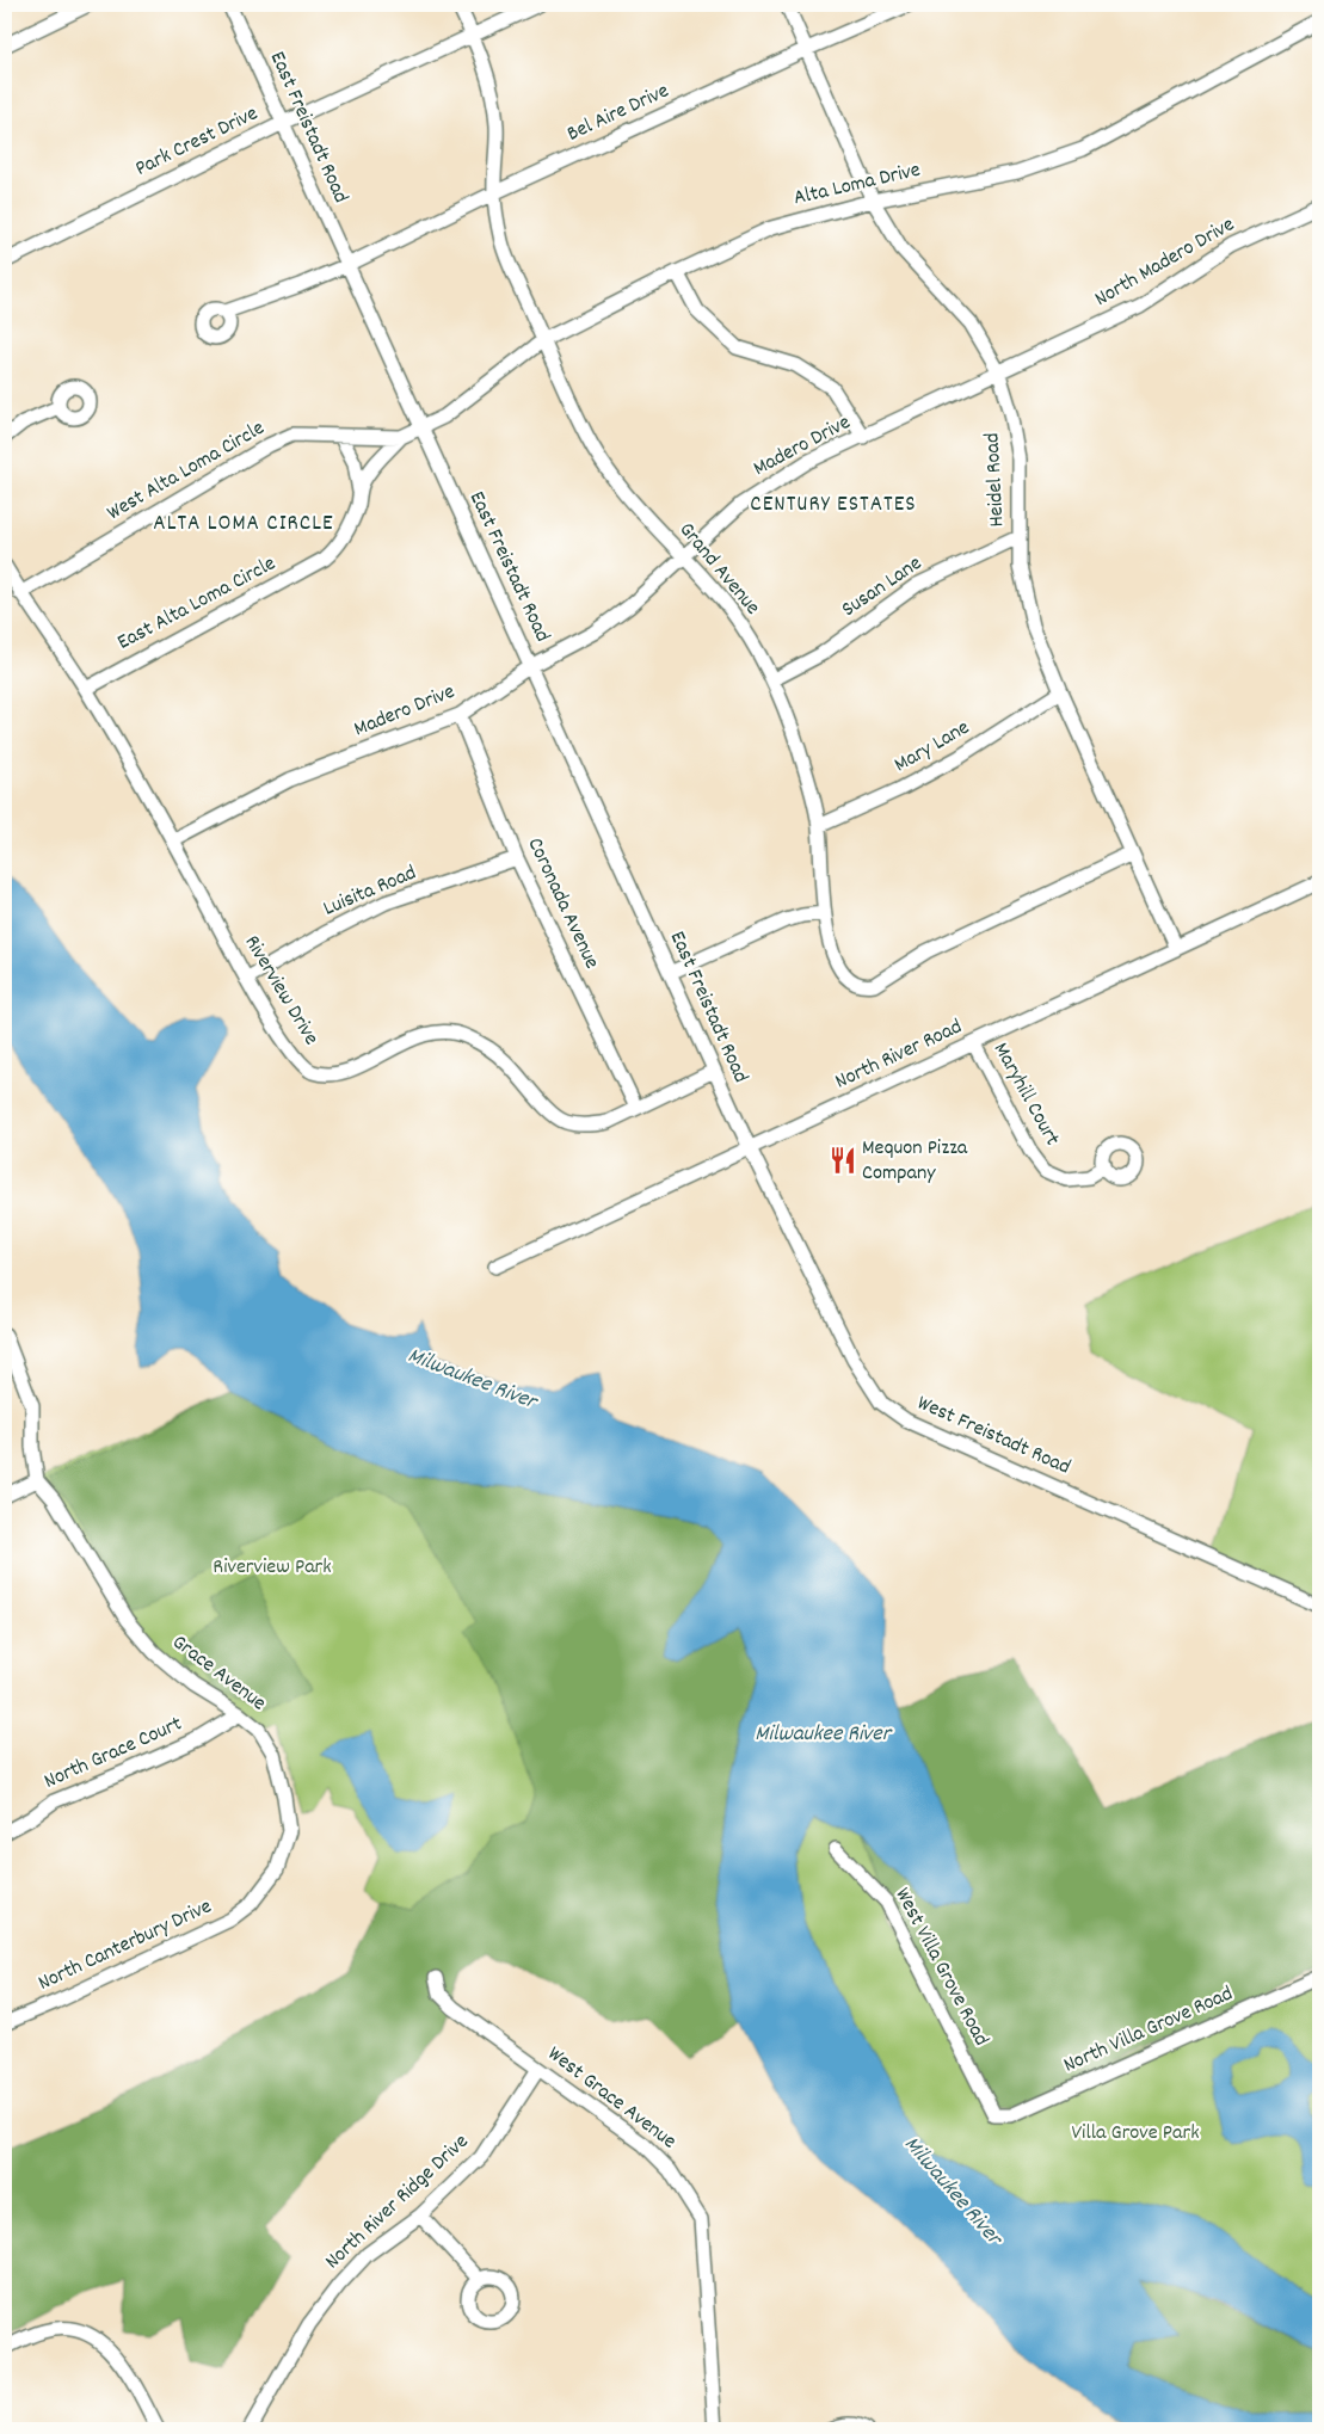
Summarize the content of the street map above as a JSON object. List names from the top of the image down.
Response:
{
  "streets": {
    "street": [
      "Bel Aire Drive",
      "East Freistadt Road",
      "Park Crest Drive",
      "Alta Loma Drive",
      "North Madero Drive",
      "Madero Drive",
      "West Alta Loma Circle",
      "Heidel Road",
      "Grand Avenue",
      "Susan Lane",
      "East Alta Loma Circle",
      "Mary Lane",
      "Luisita Road",
      "Coronada Avenue",
      "Riverview Drive",
      "North River Road",
      "Maryhill Court",
      "West Freistadt Road",
      "Grace Avenue",
      "North Grace Court",
      "North Canterbury Drive",
      "West Villa Grove Road",
      "North Villa Grove Road",
      "West Grace Avenue",
      "North River Ridge Drive"
    ]
  },
  "crossings": [
    ["Bel Aire Drive", "East Freistadt Road"],
    ["Bel Aire Drive", "Heidel Road"],
    ["Bel Aire Drive", "Grand Avenue"],
    ["East Freistadt Road", "Park Crest Drive"],
    ["East Freistadt Road", "Alta Loma Drive"],
    ["East Freistadt Road", "Madero Drive"],
    ["East Freistadt Road", "West Alta Loma Circle"],
    ["East Freistadt Road", "Riverview Drive"],
    ["East Freistadt Road", "North River Road"],
    ["East Freistadt Road", "West Freistadt Road"],
    ["Park Crest Drive", "Grand Avenue"],
    ["Alta Loma Drive", "West Alta Loma Circle"],
    ["Alta Loma Drive", "Heidel Road"],
    ["Alta Loma Drive", "Grand Avenue"],
    ["North Madero Drive", "Madero Drive"],
    ["North Madero Drive", "Heidel Road"],
    ["Madero Drive", "Heidel Road"],
    ["Madero Drive", "Grand Avenue"],
    ["Madero Drive", "Coronada Avenue"],
    ["Madero Drive", "Riverview Drive"],
    ["West Alta Loma Circle", "East Alta Loma Circle"],
    ["West Alta Loma Circle", "Riverview Drive"],
    ["Heidel Road", "Grand Avenue"],
    ["Heidel Road", "Susan Lane"],
    ["Heidel Road", "Mary Lane"],
    ["Heidel Road", "North River Road"],
    ["Grand Avenue", "Susan Lane"],
    ["Grand Avenue", "Mary Lane"],
    ["East Alta Loma Circle", "Riverview Drive"],
    ["Luisita Road", "Coronada Avenue"],
    ["Luisita Road", "Riverview Drive"],
    ["Coronada Avenue", "Riverview Drive"],
    ["North River Road", "Maryhill Court"],
    ["North River Road", "West Freistadt Road"],
    ["Grace Avenue", "North Grace Court"],
    ["Grace Avenue", "North Canterbury Drive"],
    ["West Villa Grove Road", "North Villa Grove Road"],
    ["West Grace Avenue", "North River Ridge Drive"]
  ],
  "districts": ["CENTURY ESTATES", "ALTA LOMA CIRCLE"],
  "water": ["Milwaukee River"],
  "parks": ["Riverview Park", "Villa Grove Park"],
  "places": {
    "restaurant": ["Mequon Pizza Company"]
  }
}
